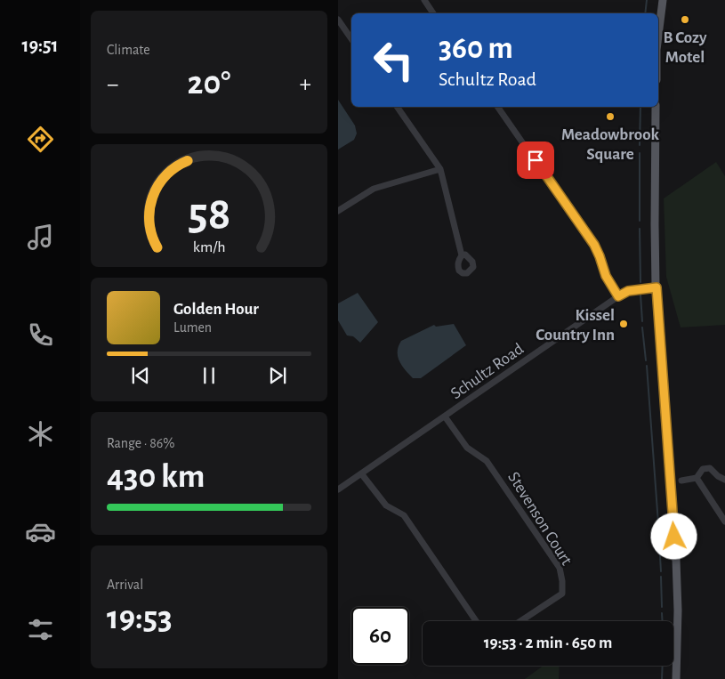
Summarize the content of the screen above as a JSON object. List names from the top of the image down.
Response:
{
  "streets": {
    "street": ["Schultz Road", "Stevenson Court"]
  },
  "crossings": [
    ["Schultz Road", "Stevenson Court"]
  ],
  "places": ["B Cozy Motel", "Meadowbrook Square", "Kissel Country Inn"],
  "page": {
    "tabs": "19:51",
    "tile": [
      "Climate",
      ["Range · 86%", "430 km"],
      ["Arrival", "19:53"]
    ],
    "turn": ["360 m", "Schultz Road"],
    "heat": ["−", "20°", "+"],
    "song": ["Golden Hour", "Lumen"],
    "limit": "60",
    "trip": "19:53 · 2 min · 650 m",
    "gauge": ["58", "km/h"]
  }
}
